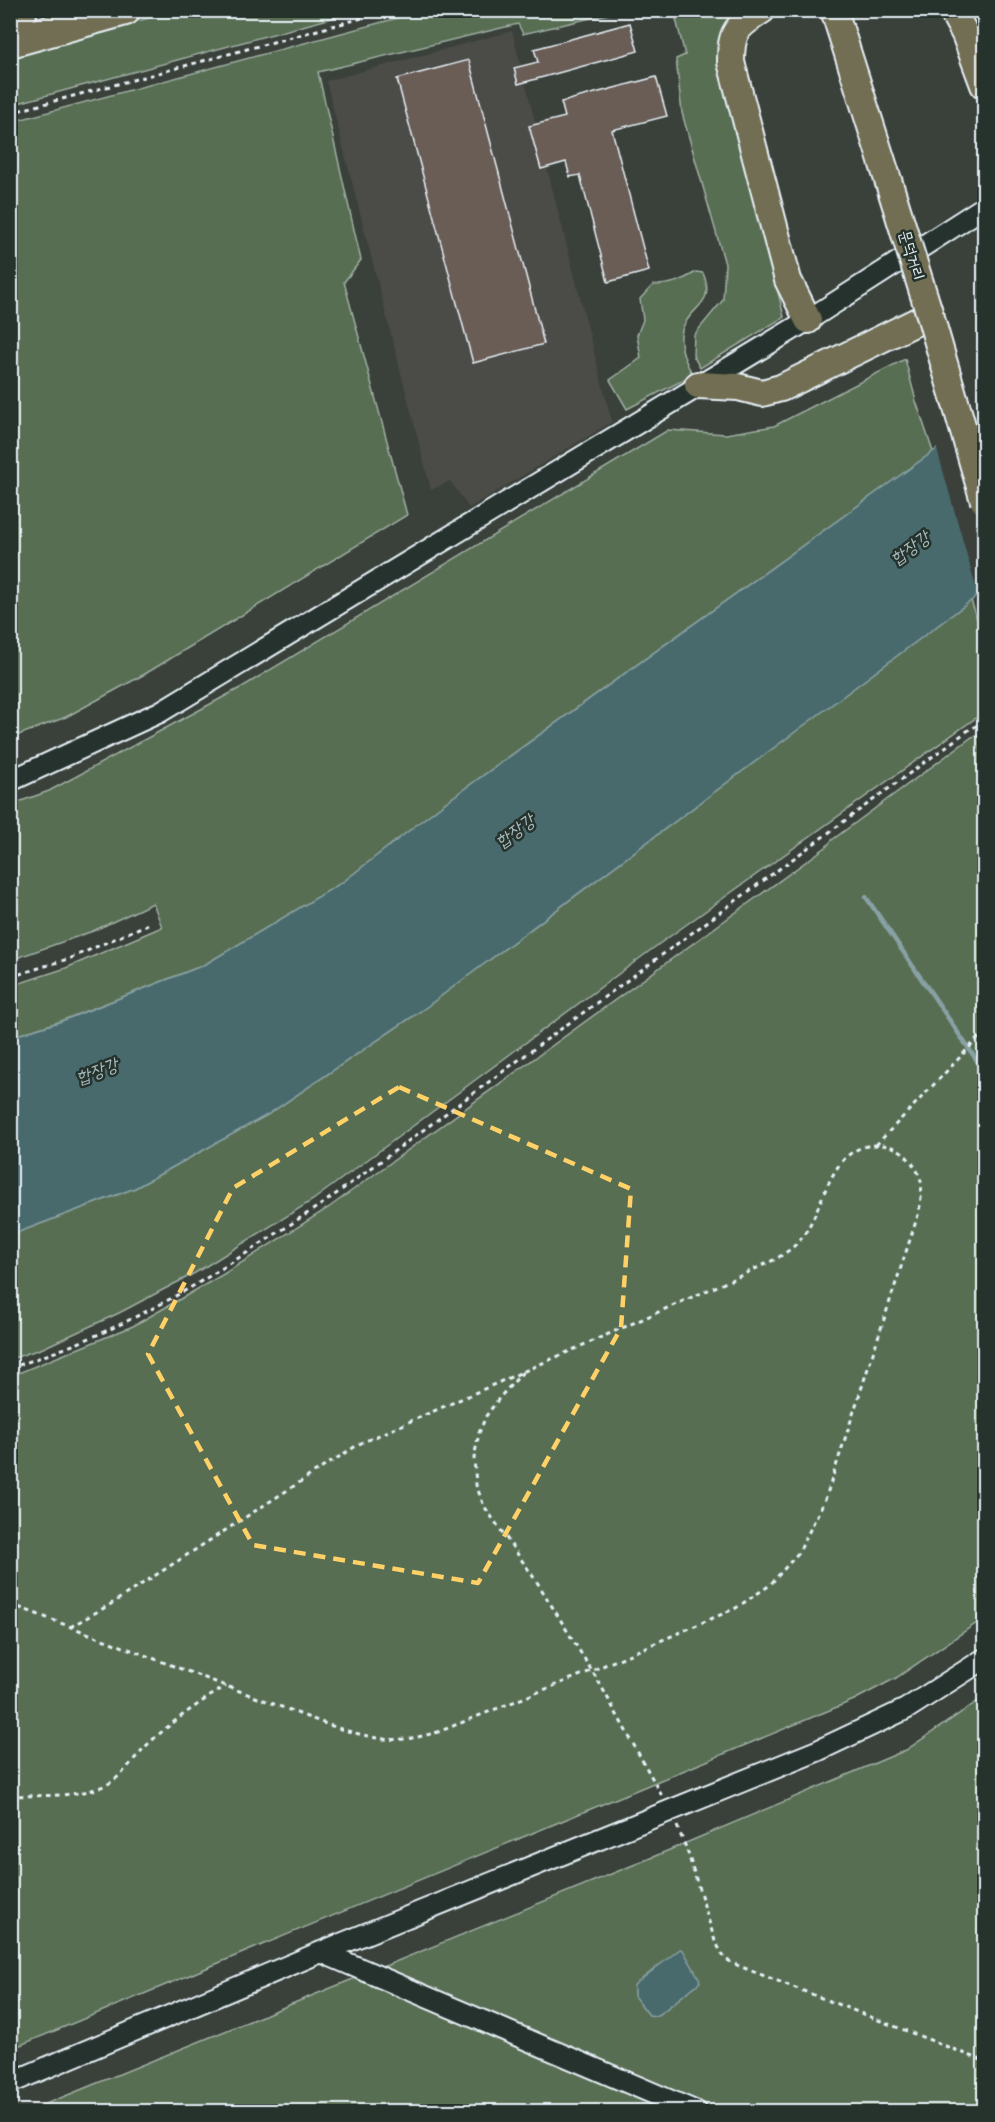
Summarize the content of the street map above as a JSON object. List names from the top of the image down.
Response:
{
  "streets": {
    "main road": ["문덕거리"]
  },
  "water": ["합장강"]
}
